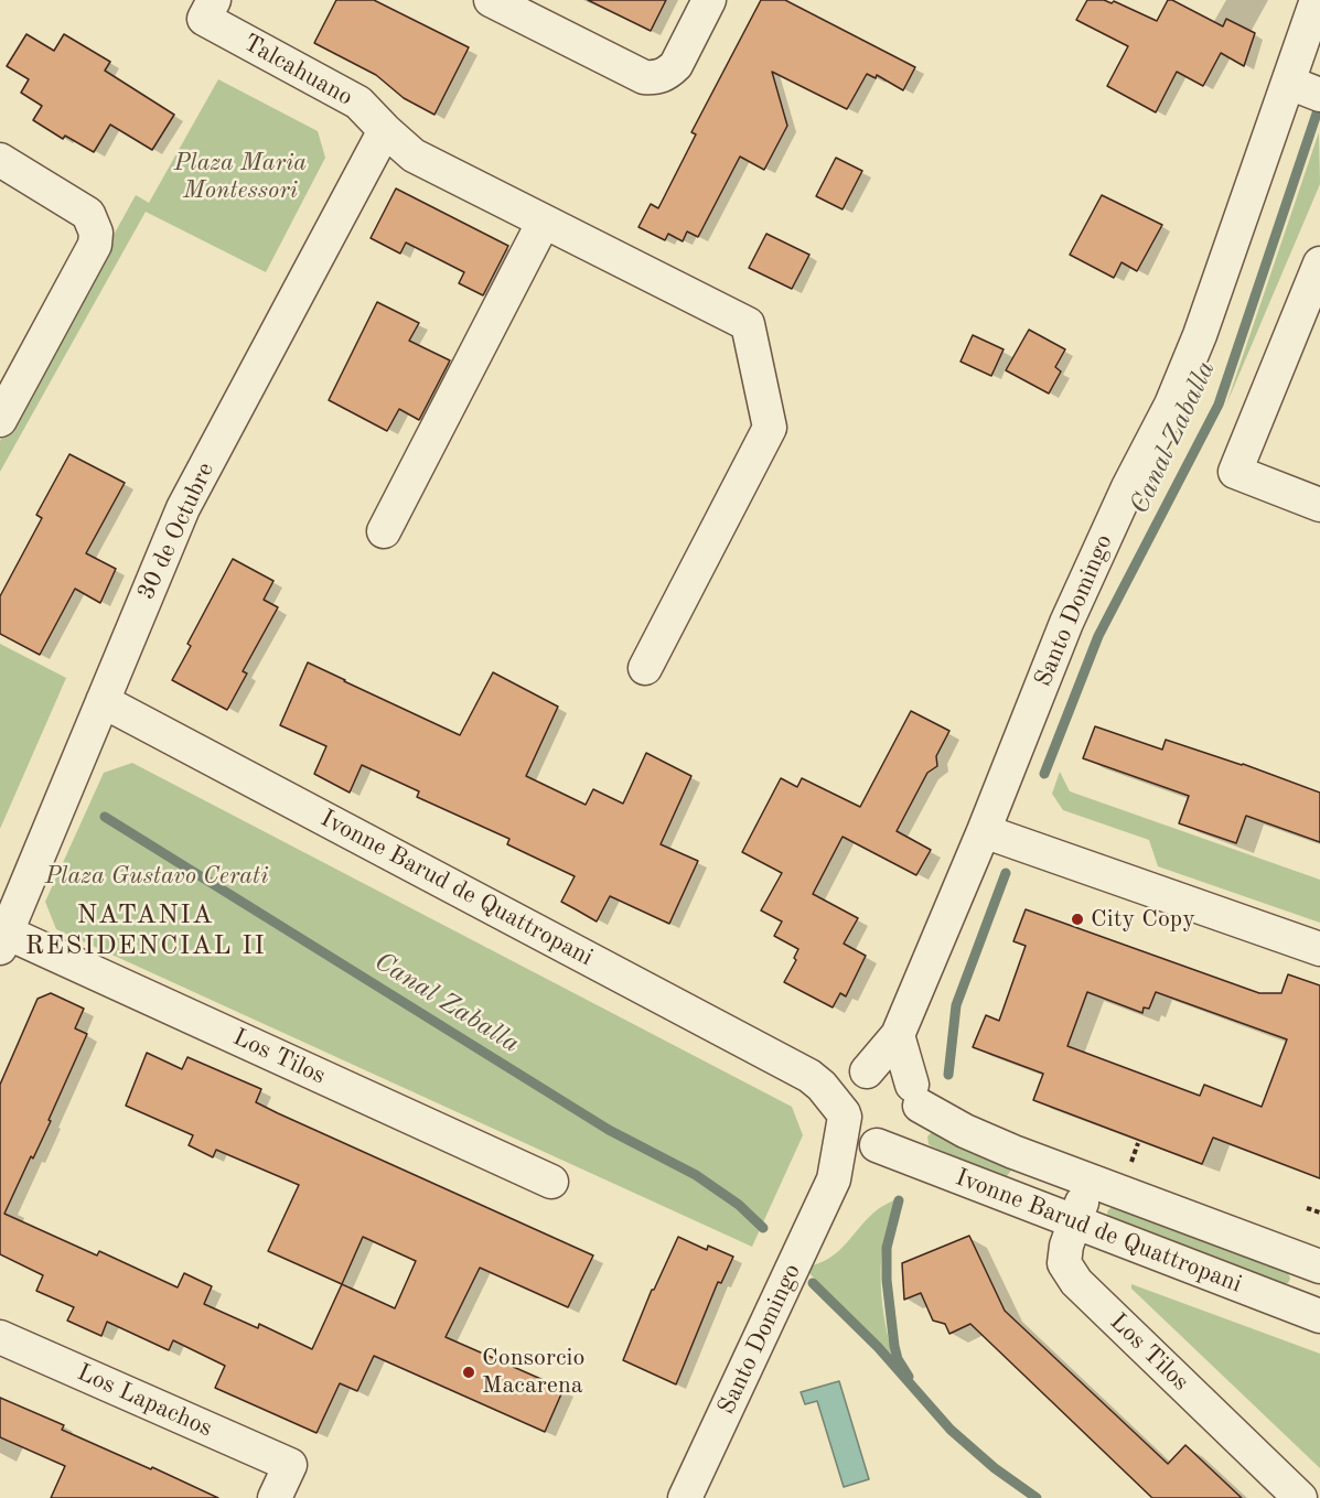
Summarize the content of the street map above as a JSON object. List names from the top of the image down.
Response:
{
  "streets": {
    "street": [
      "Talcahuano",
      "30 de Octubre",
      "Santo Domingo",
      "Ivonne Barud de Quattropani",
      "Los Tilos",
      "Los Lapachos"
    ]
  },
  "crossings": [
    ["Talcahuano", "30 de Octubre"],
    ["30 de Octubre", "Ivonne Barud de Quattropani"],
    ["30 de Octubre", "Los Tilos"],
    ["Santo Domingo", "Ivonne Barud de Quattropani"],
    ["Ivonne Barud de Quattropani", "Los Tilos"]
  ],
  "districts": ["NATANIA RESIDENCIAL II"],
  "water": ["Canal Zaballa"],
  "parks": ["Plaza Maria Montessori", "Plaza Gustavo Cerati"],
  "places": ["City Copy", "Consorcio Macarena"]
}
